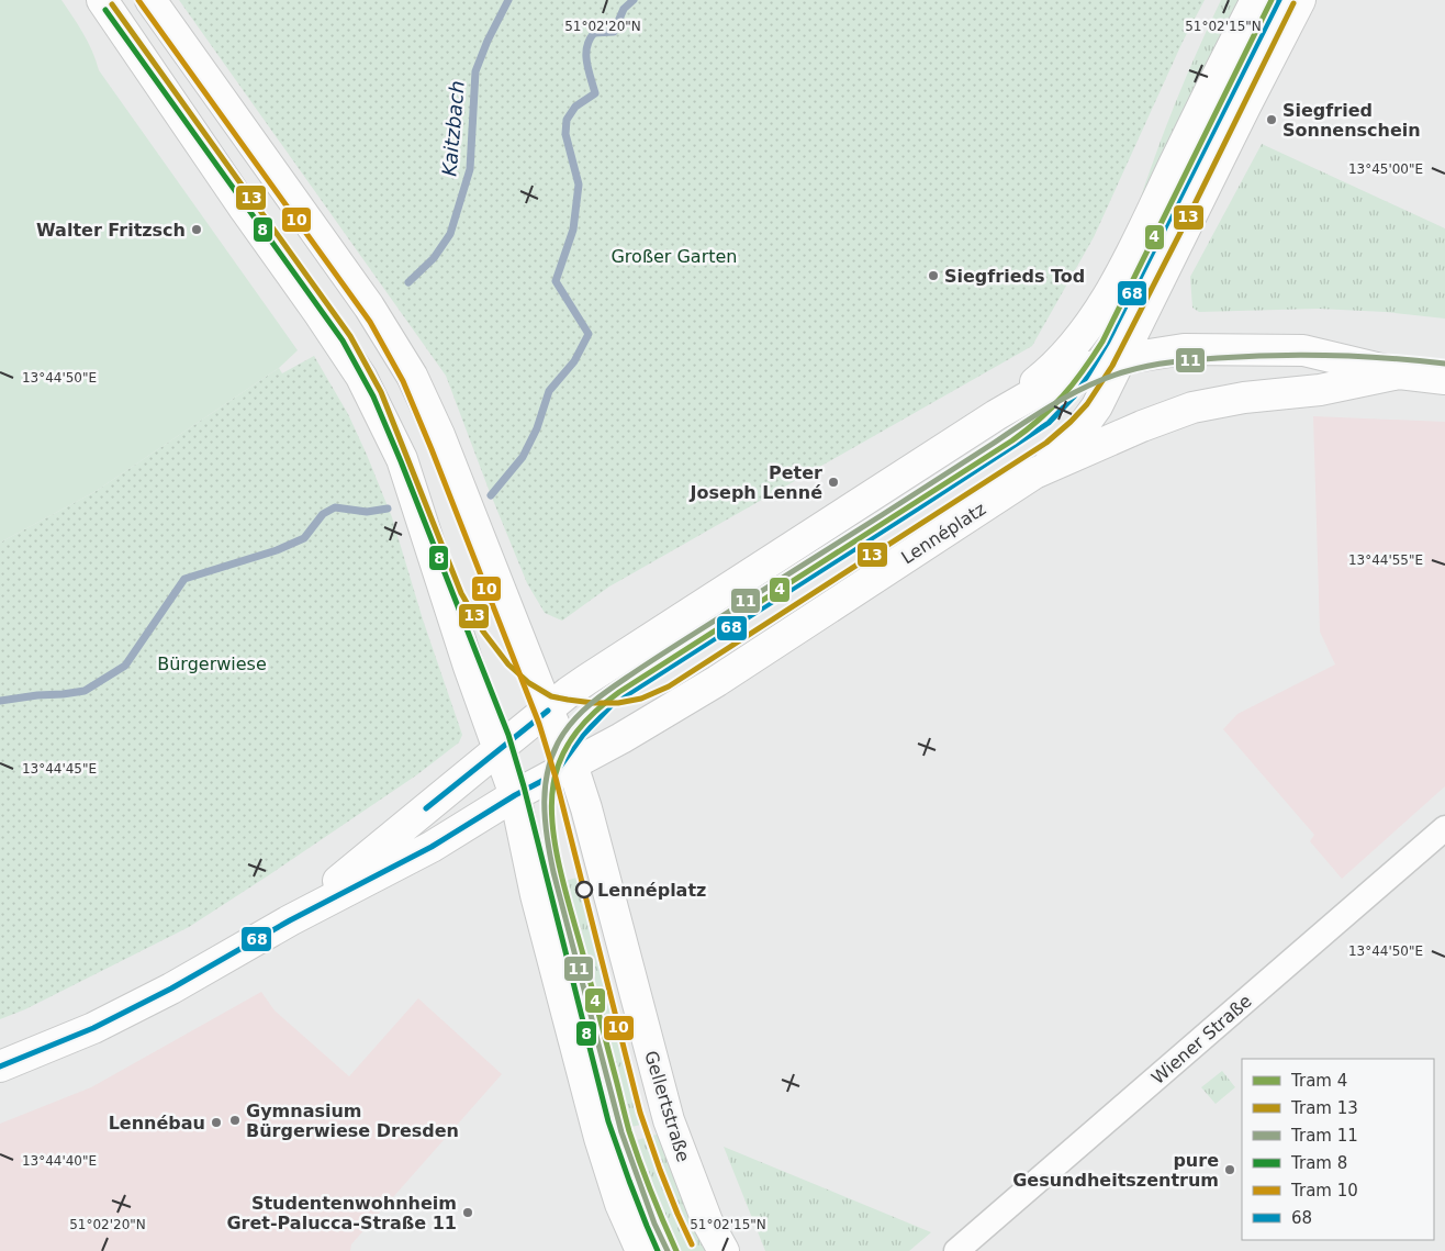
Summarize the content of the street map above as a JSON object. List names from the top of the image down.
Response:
{
  "streets": {
    "main road": ["Lennéplatz", "Gellertstraße"],
    "street": ["Wiener Straße"]
  },
  "crossings": [
    ["Lennéplatz", "Gellertstraße"]
  ],
  "water": ["Kaitzbach"],
  "parks": ["Großer Garten", "Bürgerwiese"],
  "places": [
    "Siegfried Sonnenschein",
    "Walter Fritzsch",
    "Siegfrieds Tod",
    "Peter Joseph Lenné",
    "Lennéplatz",
    "Gymnasium Bürgerwiese Dresden",
    "Lennébau",
    "pure Gesundheitszentrum",
    "Studentenwohnheim Gret-Palucca-Straße 11"
  ],
  "lines": [
    "tram line 4",
    "tram line 10",
    "transit line 68",
    "tram line 13",
    "tram line 8",
    "tram line 11"
  ],
  "legend": [
    "Tram 4",
    "Tram 13",
    "Tram 11",
    "Tram 8",
    "Tram 10",
    "68"
  ],
  "coordinates": [
    "51°02'20\"N",
    "51°02'15\"N",
    "13°45'00\"E",
    "13°44'50\"E",
    "13°44'55\"E",
    "13°44'45\"E",
    "13°44'40\"E"
  ]
}
